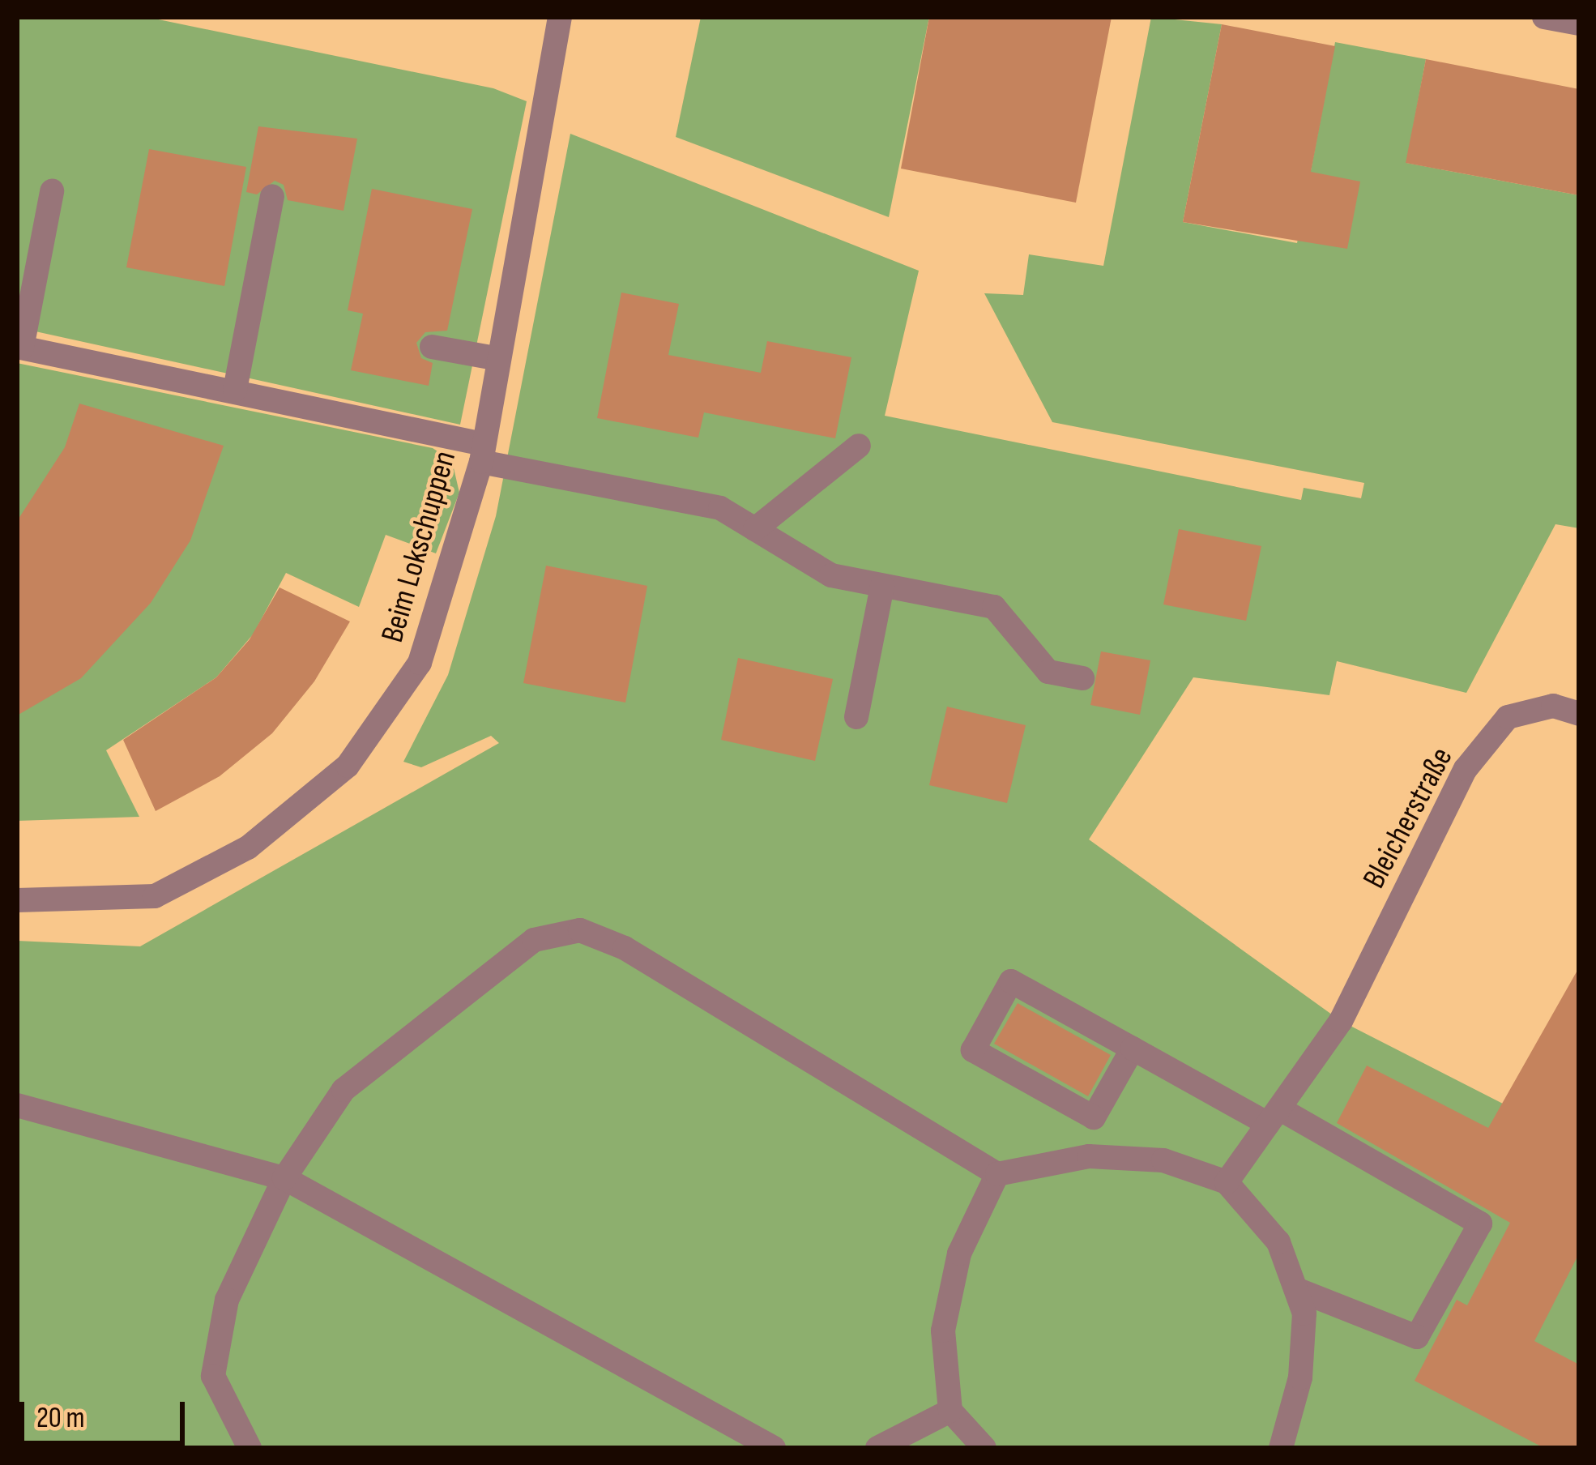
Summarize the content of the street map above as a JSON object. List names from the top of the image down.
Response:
{
  "streets": {
    "street": ["Beim Lokschuppen", "Bleicherstraße"]
  },
  "scale_bar": "20 m"
}
